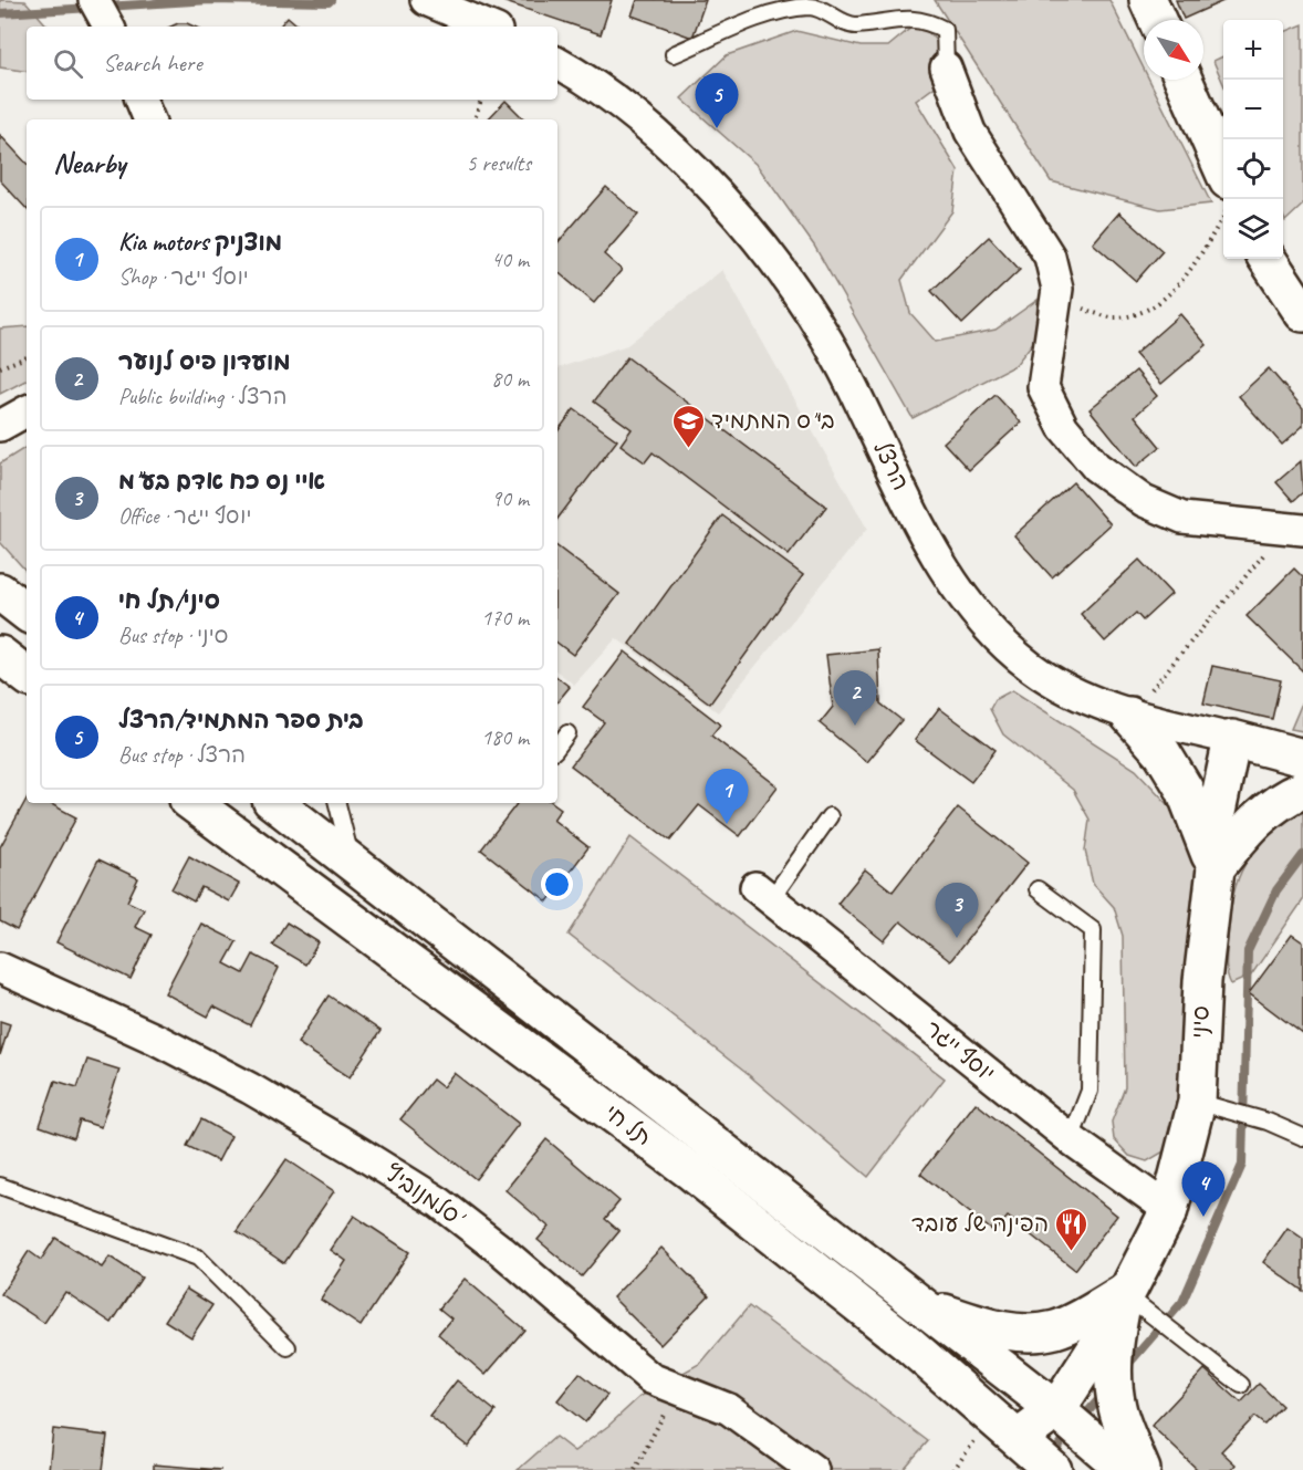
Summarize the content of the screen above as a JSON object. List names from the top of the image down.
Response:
{
  "streets": {
    "main road": ["הרצל", "סיני", "תל חי"],
    "street": ["יוסף ייגר", "סלמנוביץ'"]
  },
  "crossings": [
    ["הרצל", "סיני"],
    ["סיני", "יוסף ייגר"],
    ["סיני", "תל חי"]
  ],
  "places": {
    "school or university": ["בי\"ס המתמיד"],
    "restaurant": ["הפינה של עובד"]
  },
  "north": "bottom right",
  "page": {
    "map_buttons": ["+", "−"],
    "search": "Search here",
    "pins": [
      "5",
      "2",
      "1",
      "3",
      "4"
    ],
    "heading": ["Nearby", "5 results"],
    "list": [
      {
        "mark": "1",
        "name": "Kia motors מוצניק",
        "note": "Shop · יוסף ייגר",
        "value": "40 m"
      },
      {
        "mark": "2",
        "name": "מועדון פיס לנוער",
        "note": "Public building · הרצל",
        "value": "80 m"
      },
      {
        "mark": "3",
        "name": "איי נס כח אדם בע\"מ",
        "note": "Office · יוסף ייגר",
        "value": "90 m"
      },
      {
        "mark": "4",
        "name": "סיני/תל חי",
        "note": "Bus stop · סיני",
        "value": "170 m"
      },
      {
        "mark": "5",
        "name": "בית ספר המתמיד/הרצל",
        "note": "Bus stop · הרצל",
        "value": "180 m"
      }
    ]
  }
}
